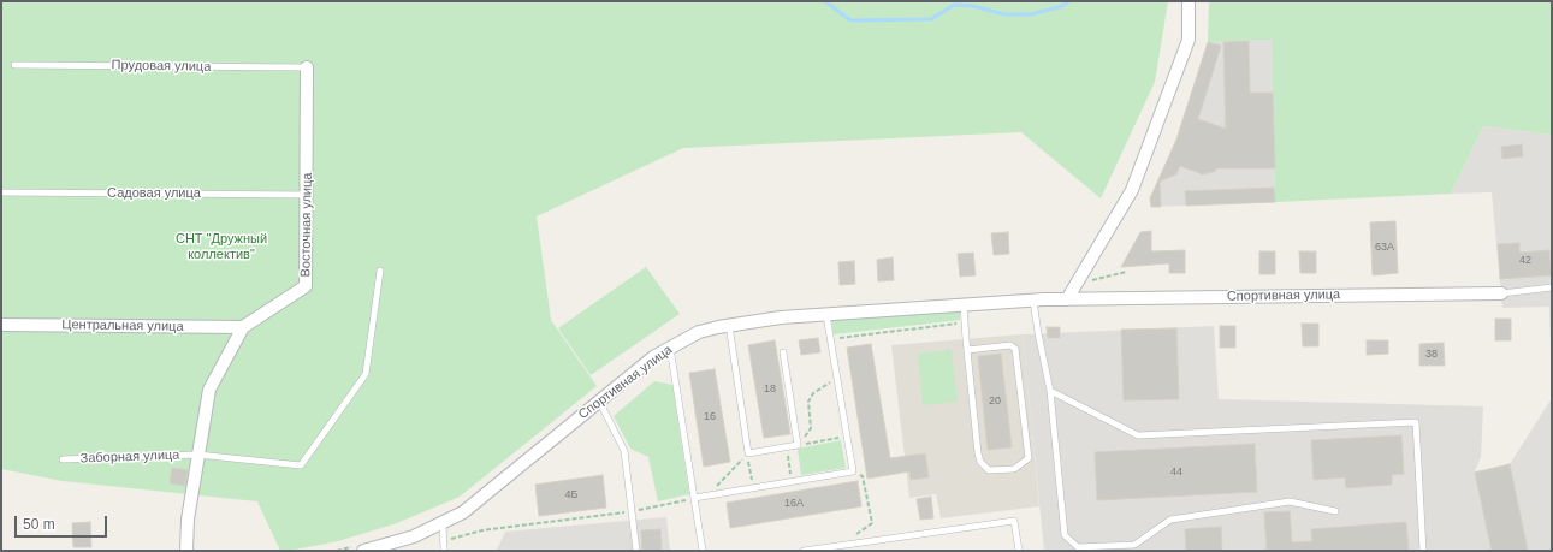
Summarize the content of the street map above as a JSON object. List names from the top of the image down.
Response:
{
  "streets": {
    "street": ["Восточная улица", "Спортивная улица", "Центральная улица"],
    "lane": ["Прудовая улица", "Садовая улица", "Заборная улица"]
  },
  "crossings": [
    ["Прудовая улица", "Восточная улица"],
    ["Садовая улица", "Восточная улица"],
    ["Восточная улица", "Центральная улица"],
    ["Восточная улица", "Заборная улица"]
  ],
  "parks": ["СНТ \"Дружный коллектив\""],
  "house_numbers": [
    "63А",
    "42",
    "38",
    "18",
    "20",
    "16",
    "44",
    "4Б",
    "16А"
  ],
  "scale_bar": "50 m"
}
